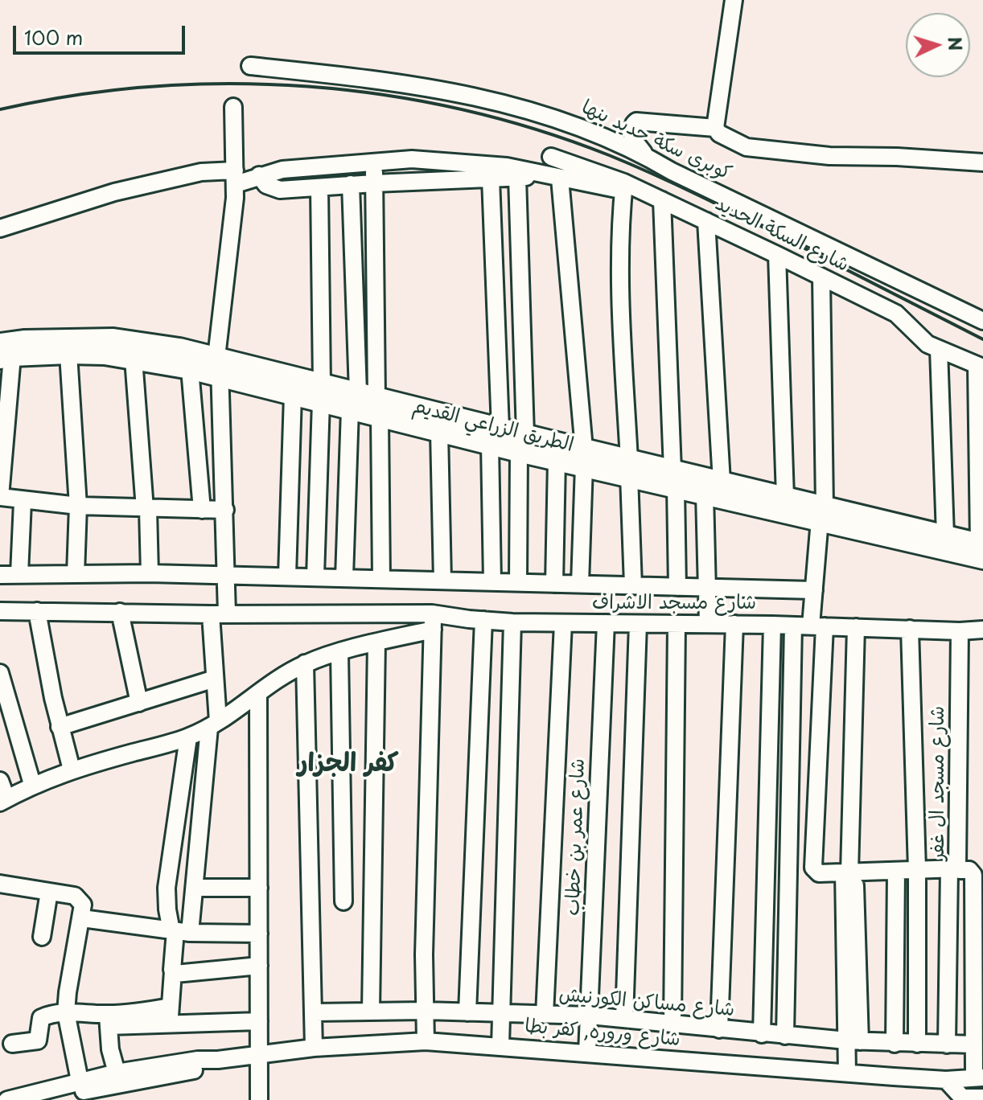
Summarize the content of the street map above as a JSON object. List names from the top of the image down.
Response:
{
  "streets": {
    "main road": ["الطريق الزراعي القديم"],
    "street": [
      "كوبرى سكة حديد بنها",
      "شارع السكة الحديد",
      "شارع مسجد الاشراف",
      "شارع مسجد ال غفر",
      "شارع عمر بن خطاب",
      "شارع مساكن الكورنيش",
      "شارع وروره, كفر بطا"
    ]
  },
  "crossings": [
    ["شارع مسجد الاشراف", "شارع مسجد ال غفر"],
    ["شارع مسجد الاشراف", "شارع عمر بن خطاب"],
    ["شارع مسجد ال غفر", "شارع مساكن الكورنيش"],
    ["شارع مسجد ال غفر", "شارع وروره, كفر بطا"],
    ["شارع عمر بن خطاب", "شارع مساكن الكورنيش"],
    ["شارع عمر بن خطاب", "شارع وروره, كفر بطا"]
  ],
  "districts": ["كفر الجزار"],
  "scale_bar": "100 m",
  "north": "right"
}
